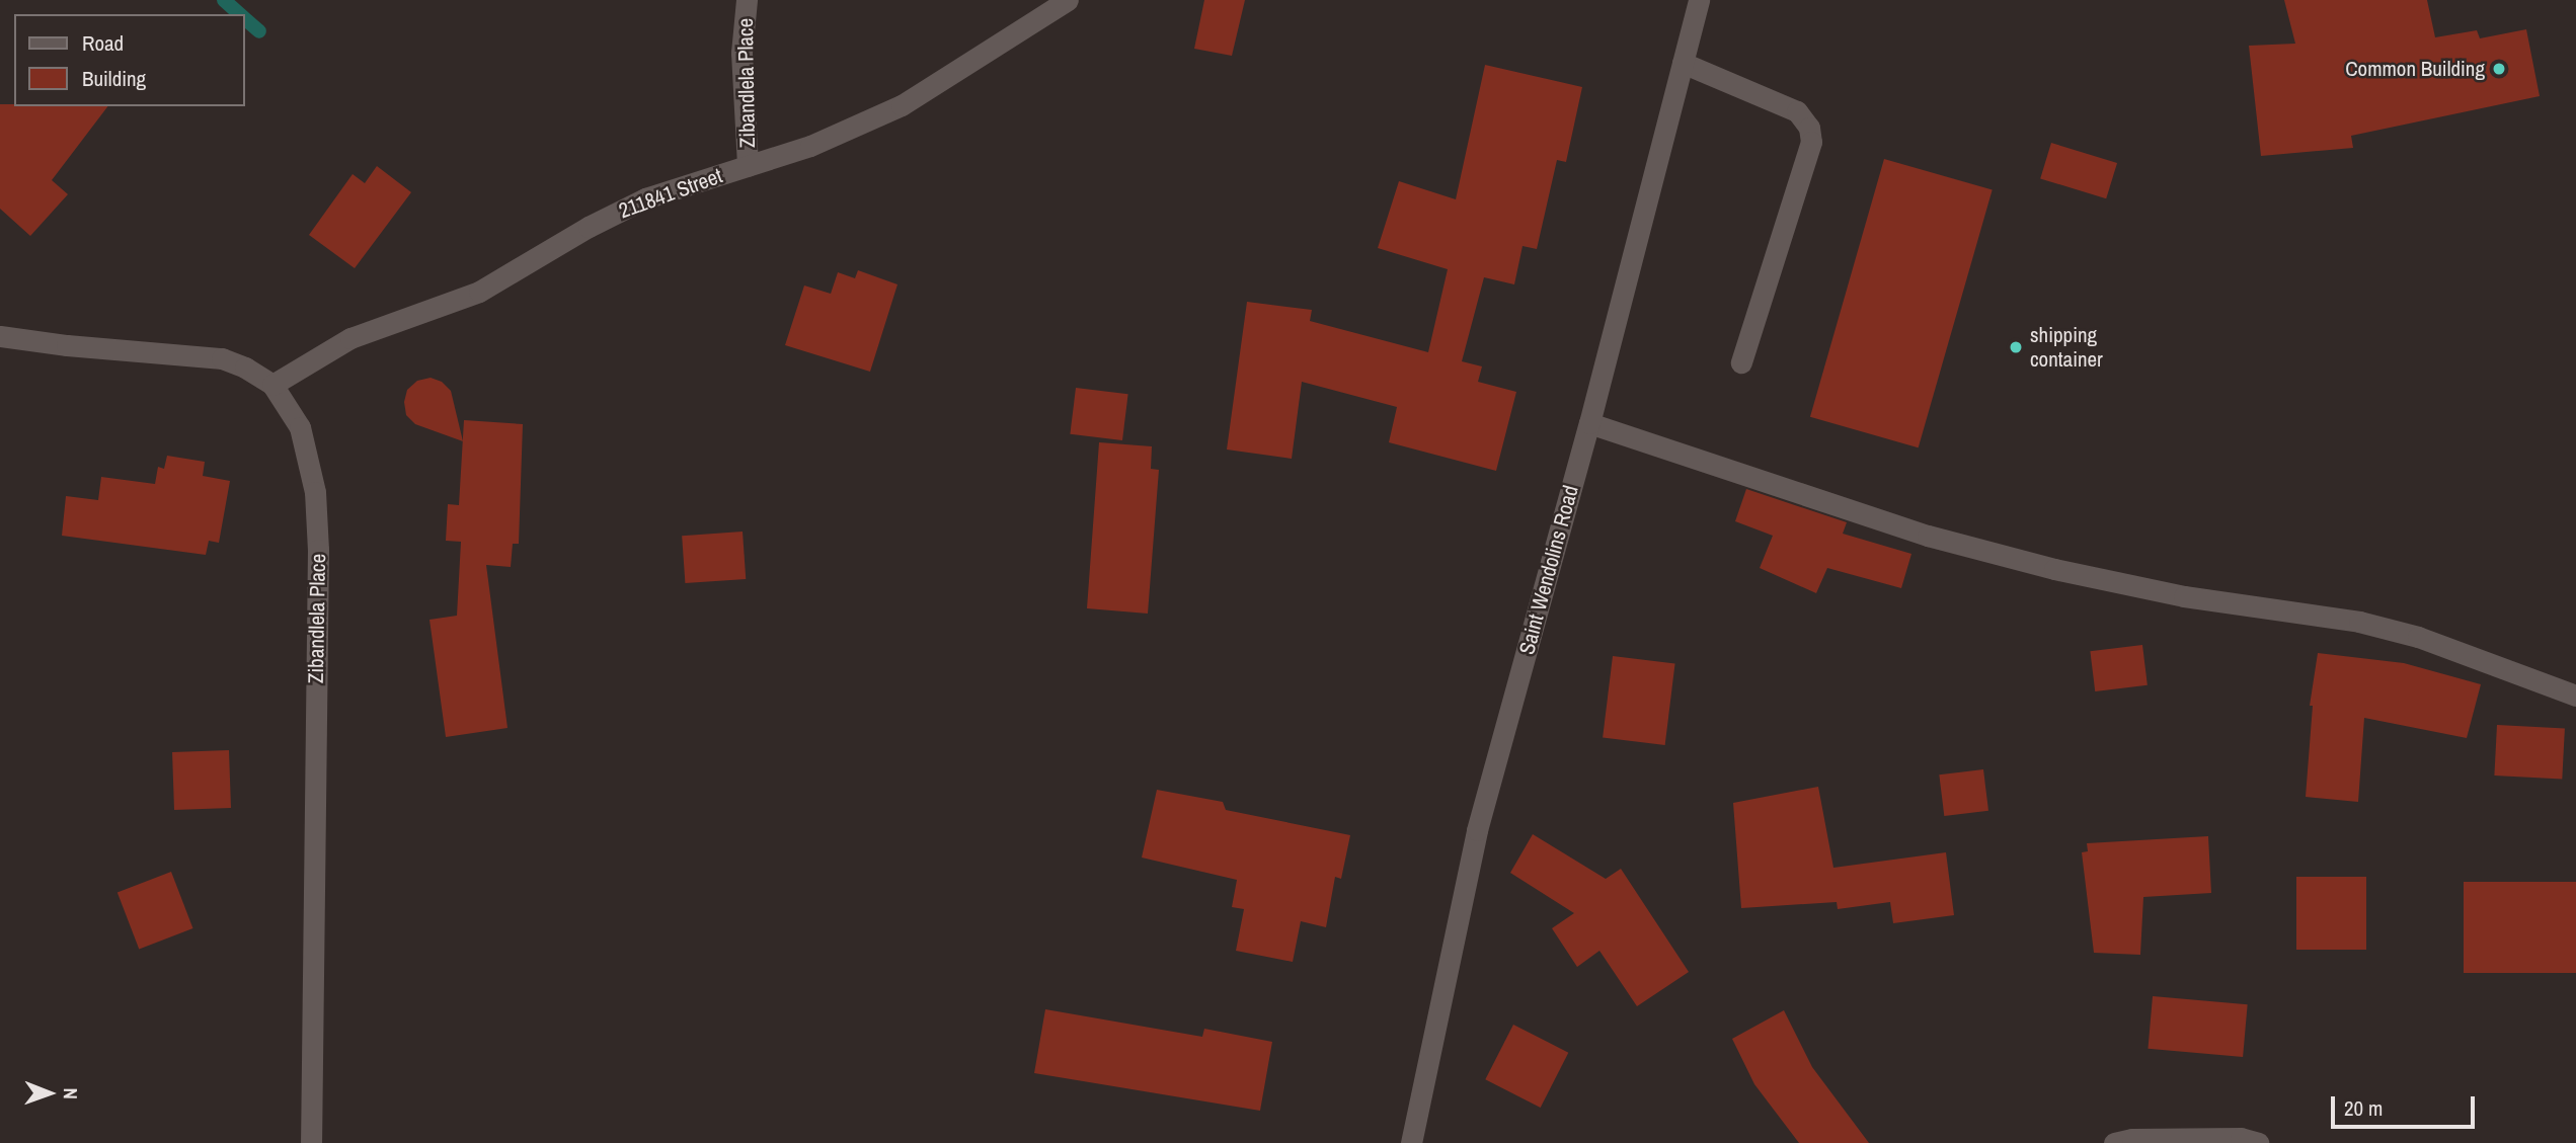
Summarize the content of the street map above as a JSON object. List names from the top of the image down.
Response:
{
  "streets": {
    "street": ["Zibandlela Place", "211841 Street", "Saint Wendolins Road"]
  },
  "crossings": [
    ["Zibandlela Place", "211841 Street"]
  ],
  "places": ["Common Building", "shipping container"],
  "legend": ["Road", "Building"],
  "scale_bar": "20 m",
  "north": "right"
}
